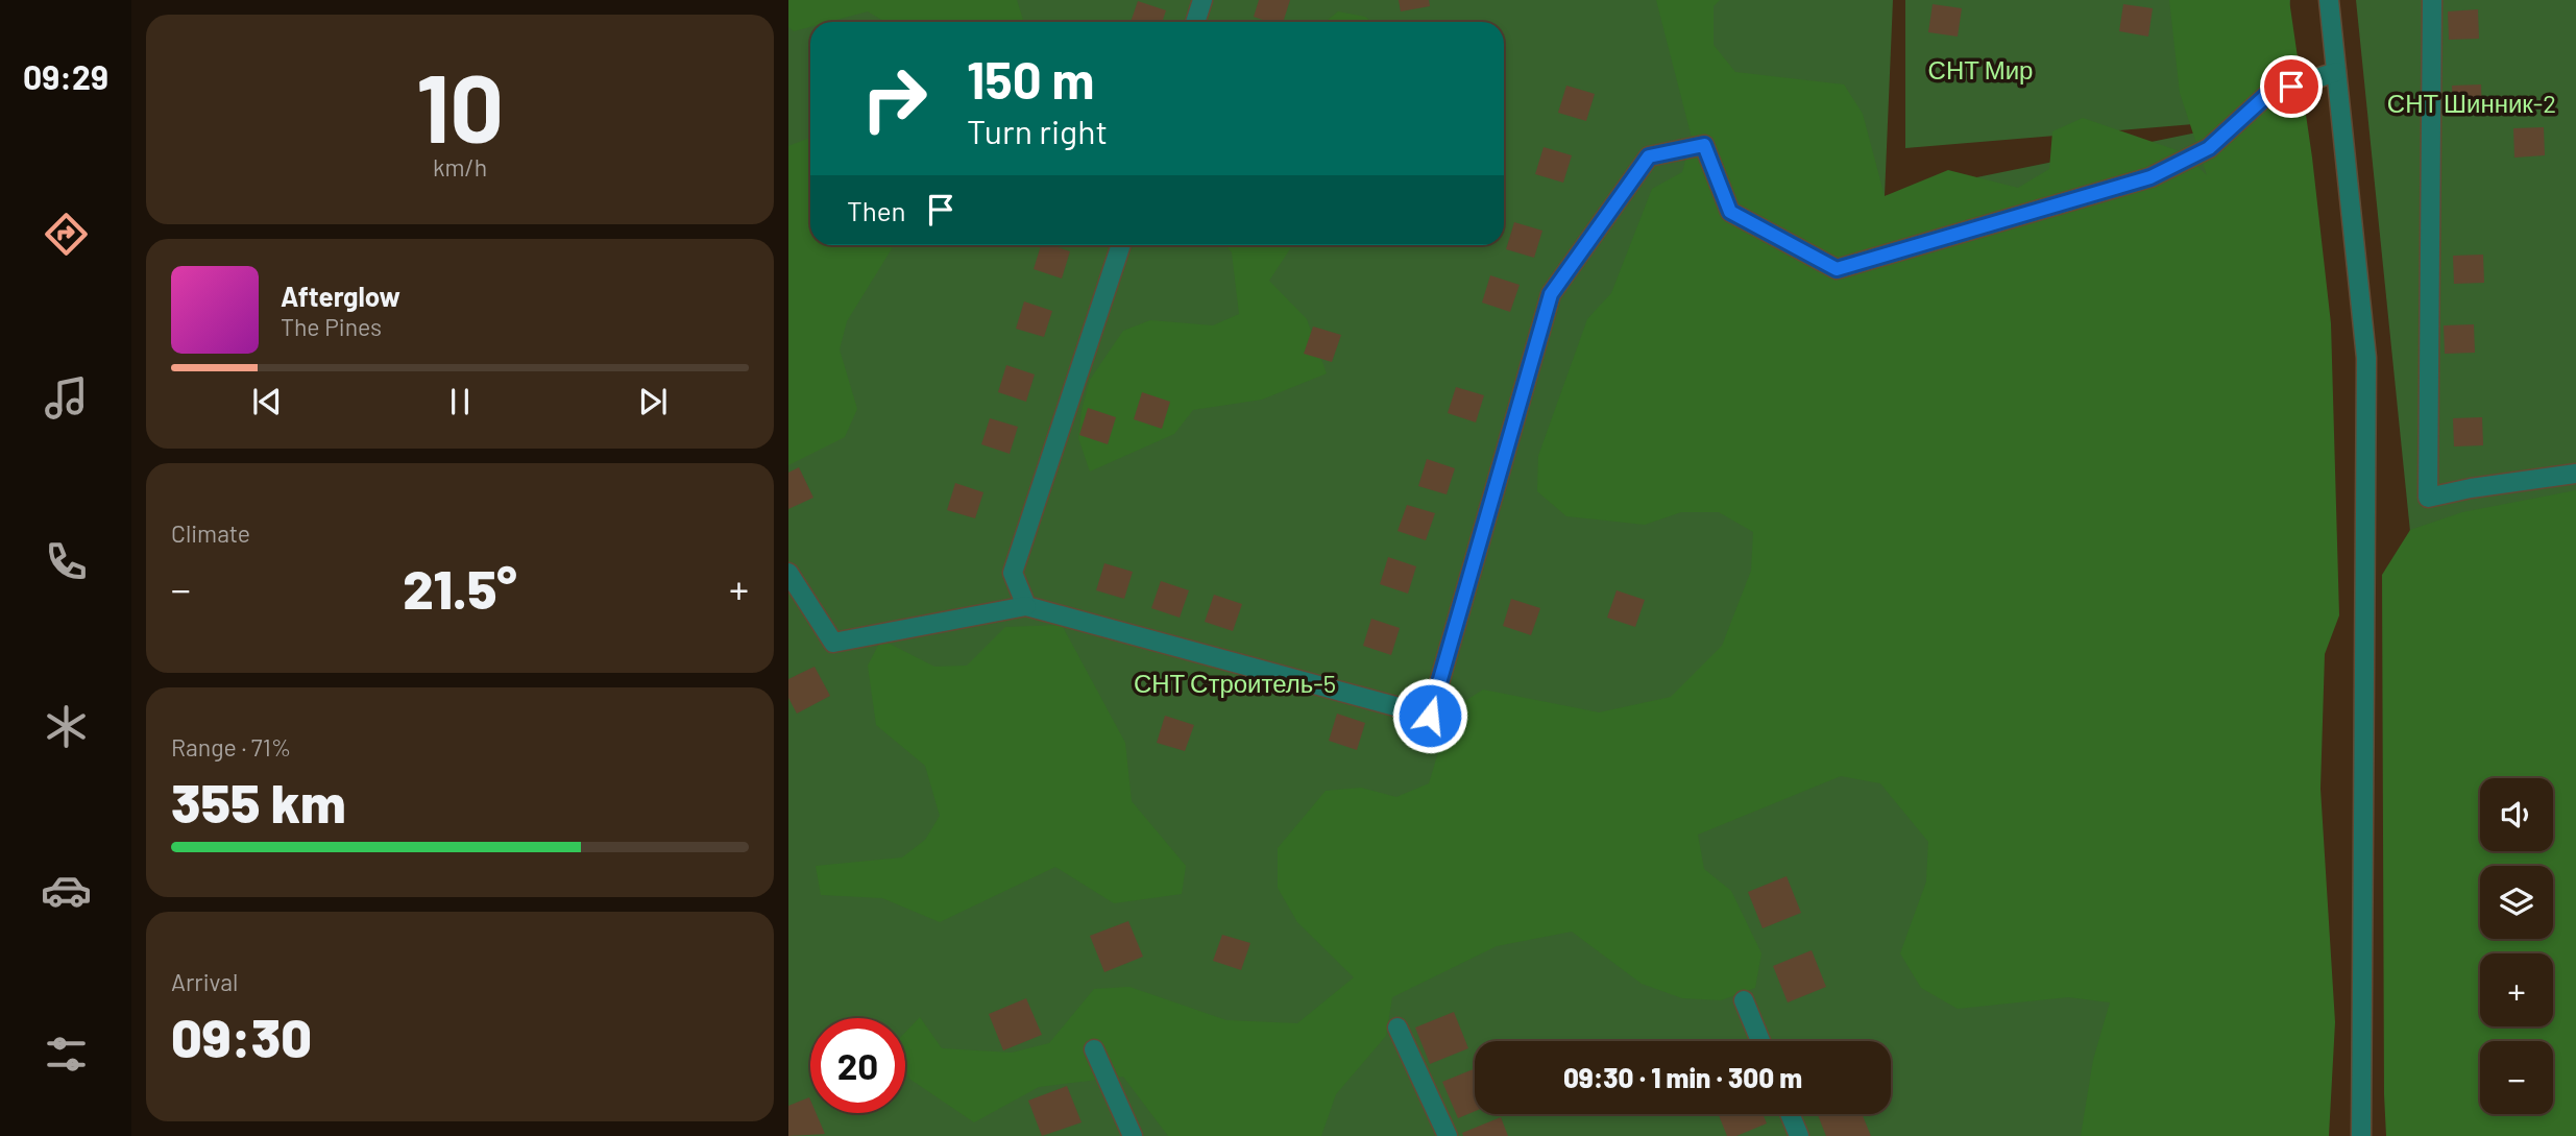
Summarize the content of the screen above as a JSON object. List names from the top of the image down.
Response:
{
  "parks": ["СНТ Мир", "СНТ Шинник-2", "СНТ Строитель-5"],
  "page": {
    "tabs": "09:29",
    "tile": [
      ["10", "km/h"],
      "Climate",
      ["Range · 71%", "355 km"],
      ["Arrival", "09:30"]
    ],
    "turn": ["150 m", "Turn right"],
    "then": "Then",
    "song": ["Afterglow", "The Pines"],
    "heat": ["−", "21.5°", "+"],
    "map_buttons": ["+", "−"],
    "limit": "20",
    "trip": "09:30 · 1 min · 300 m"
  }
}
